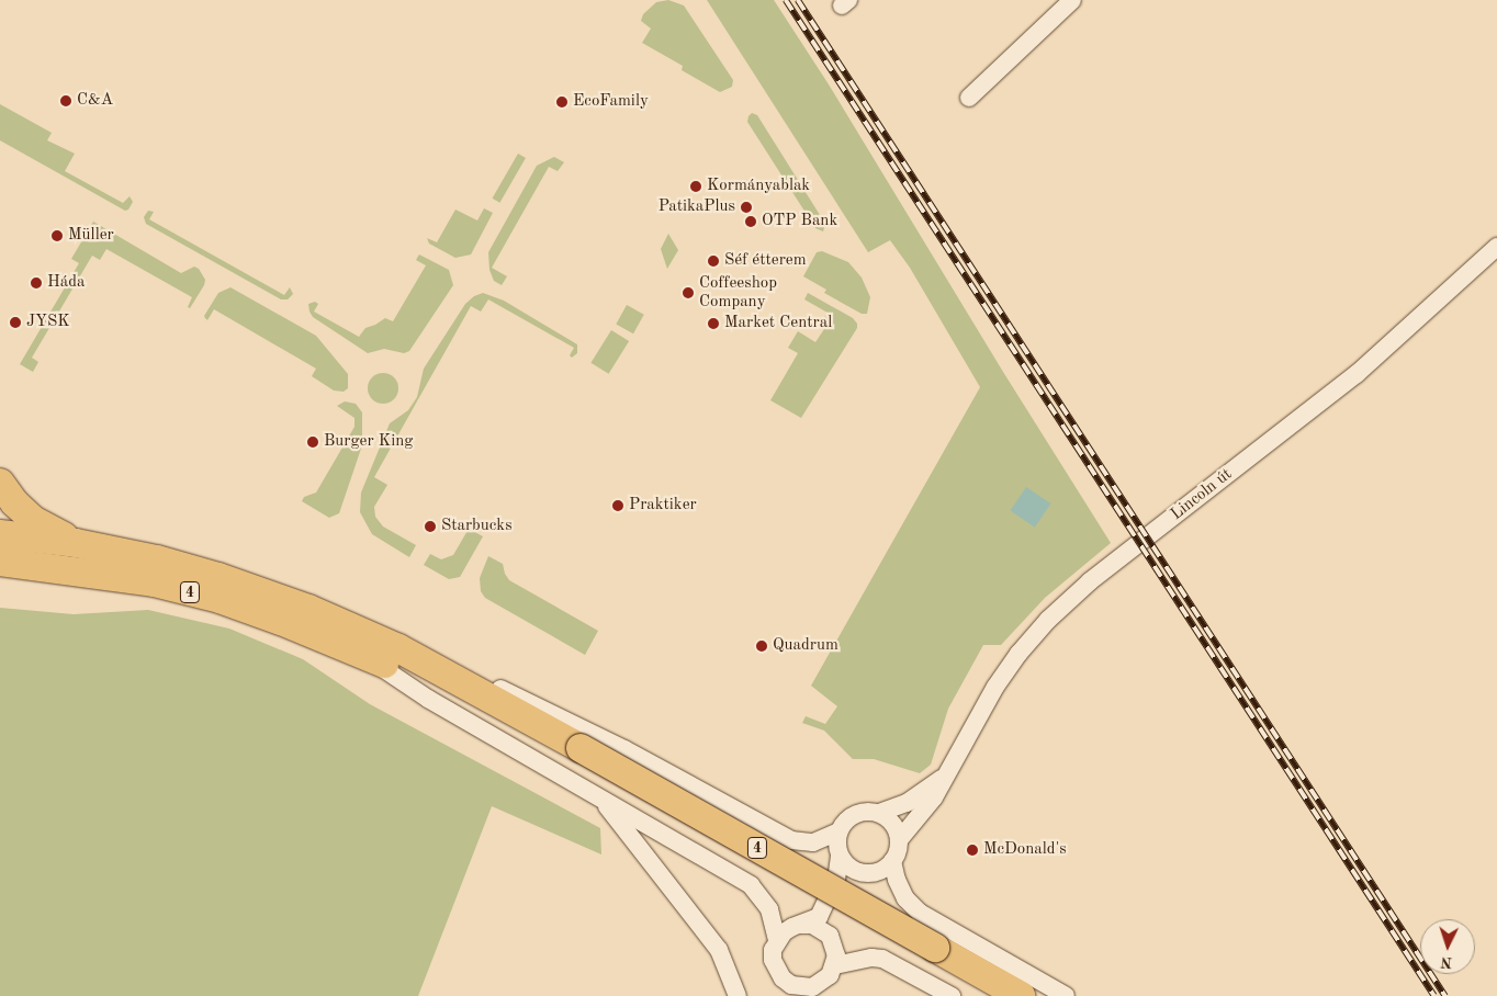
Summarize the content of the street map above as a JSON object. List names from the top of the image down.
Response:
{
  "streets": {
    "main road": ["4"],
    "street": ["Lincoln út"]
  },
  "places": [
    "C&A",
    "EcoFamily",
    "Kormányablak",
    "PatikaPlus",
    "OTP Bank",
    "Müller",
    "Séf étterem",
    "Háda",
    "Coffeeshop Company",
    "JYSK",
    "Market Central",
    "Burger King",
    "Praktiker",
    "Starbucks",
    "Quadrum",
    "McDonald's"
  ],
  "north": "bottom"
}
